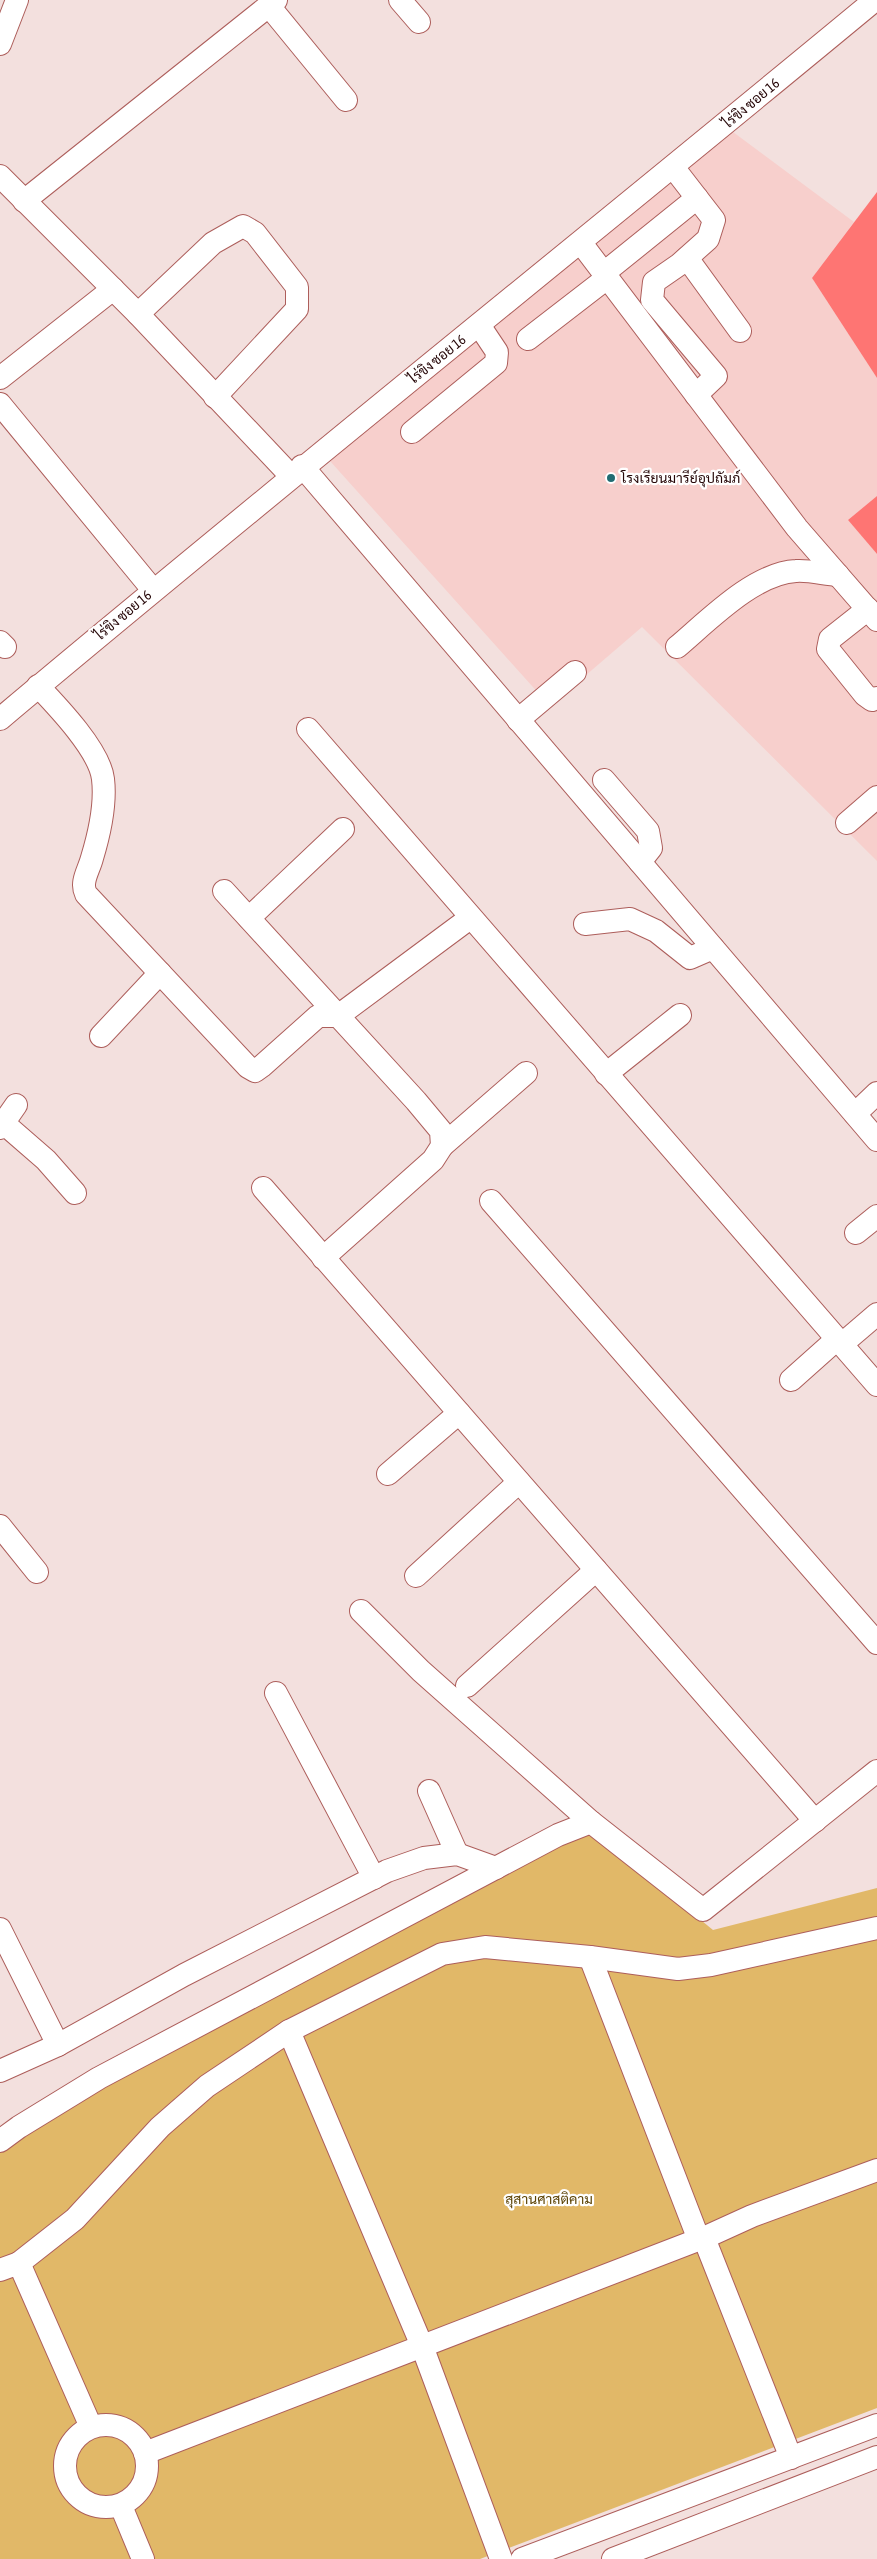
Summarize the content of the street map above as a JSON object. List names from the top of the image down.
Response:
{
  "streets": {
    "street": ["ไร่ขิง ซอย 16"]
  },
  "parks": ["สุสานศาสติคาม"],
  "places": ["โรงเรียนมารีย์อุปถัมภ์"]
}
